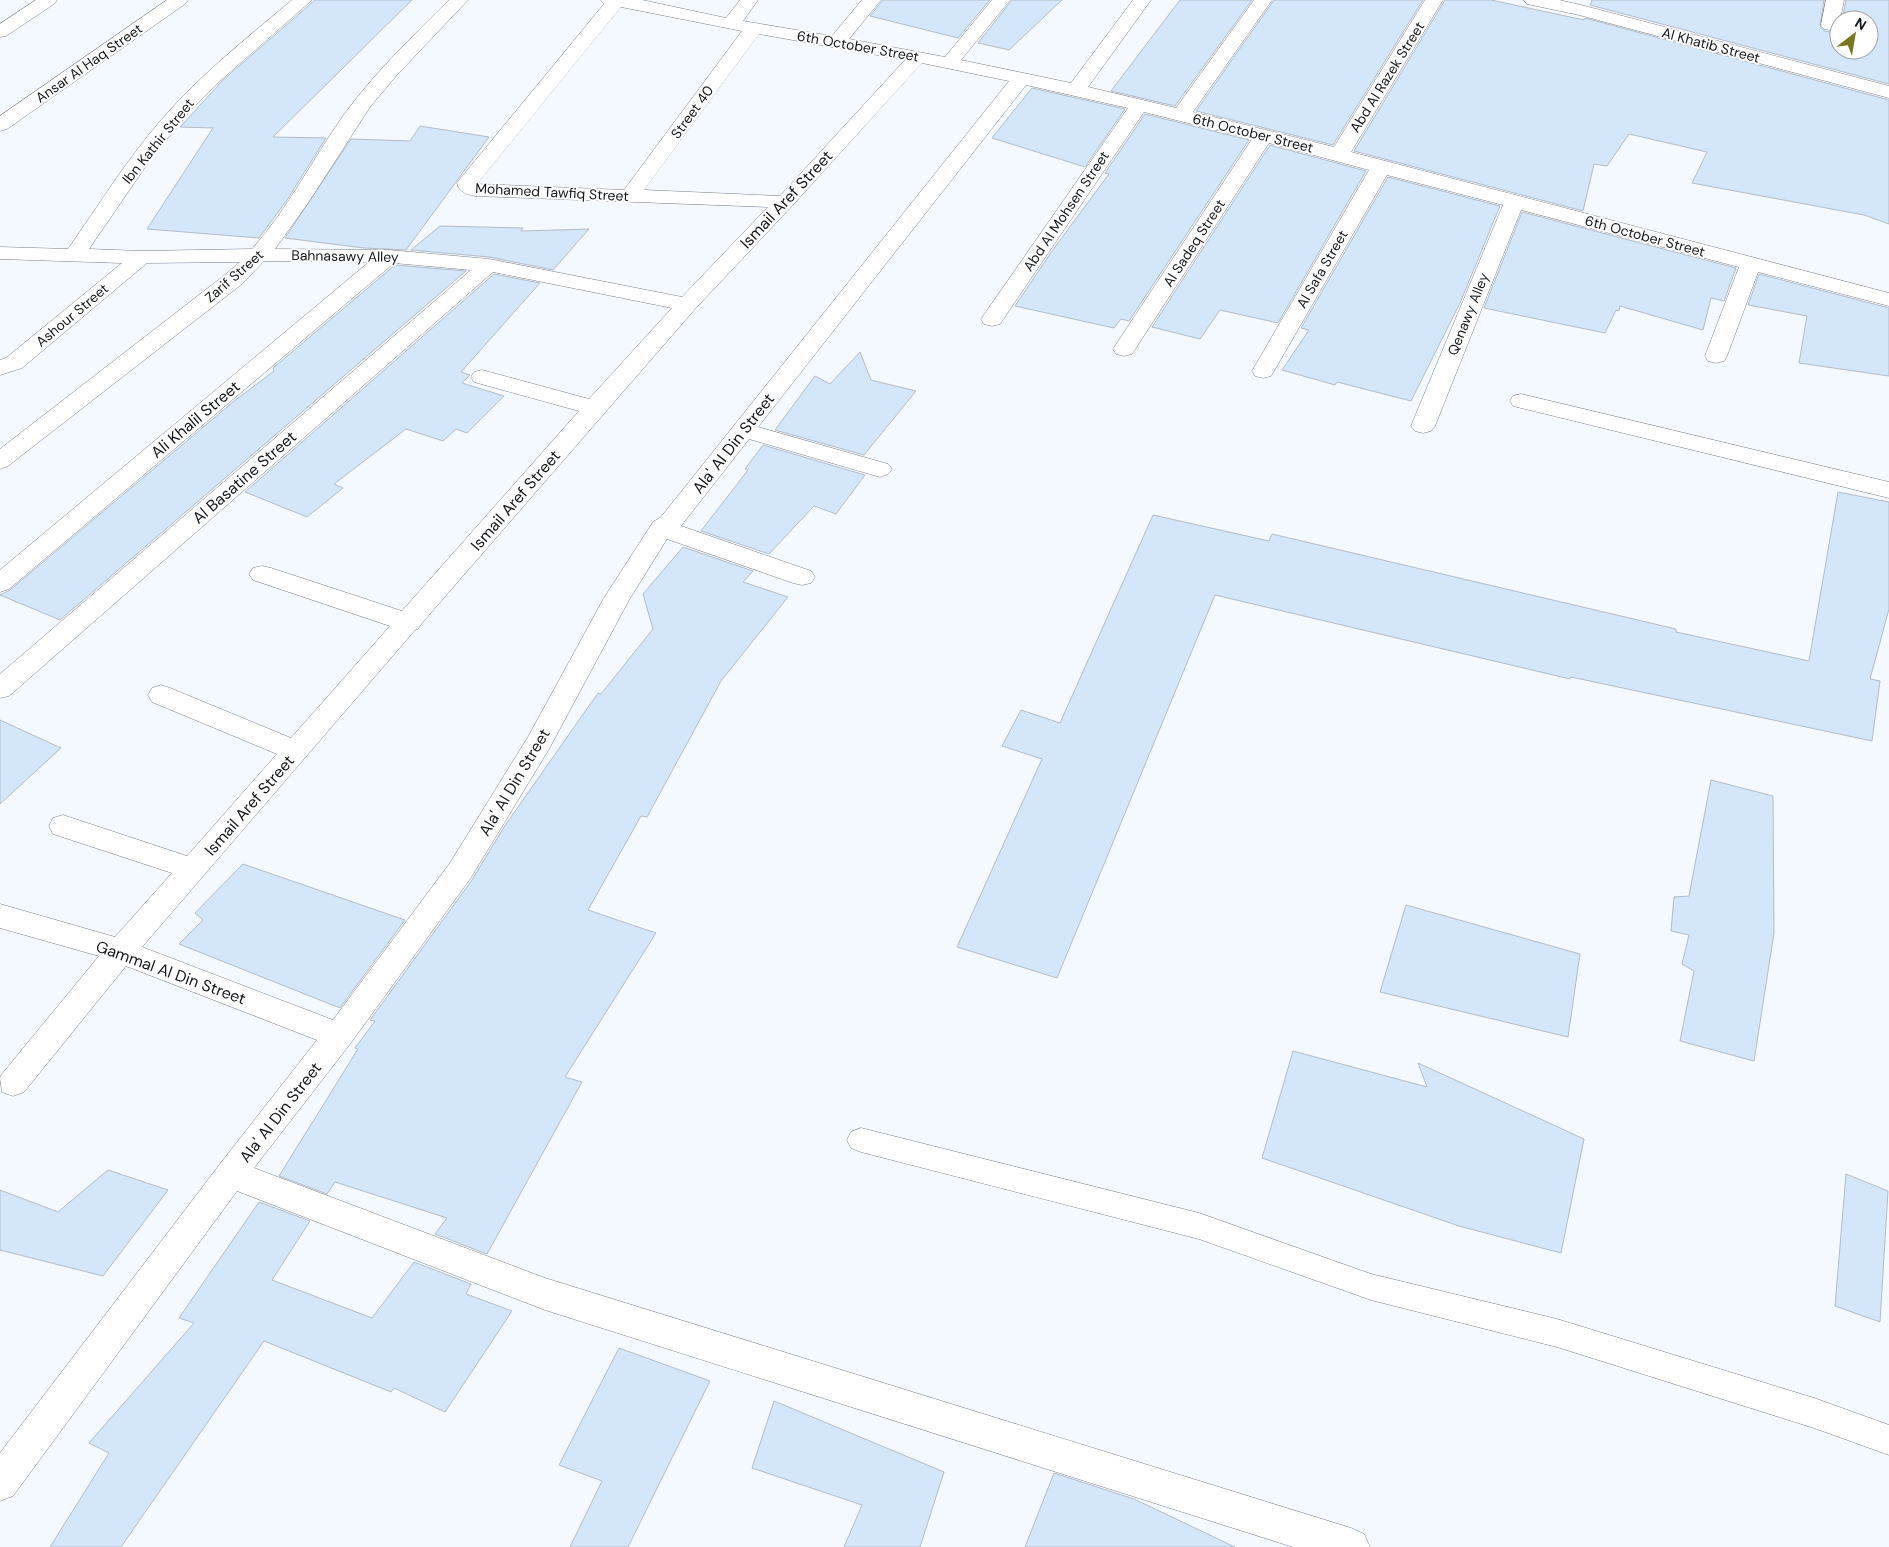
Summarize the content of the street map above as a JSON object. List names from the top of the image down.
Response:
{
  "streets": {
    "street": [
      "Al Khatib Street",
      "6th October Street",
      "Ansar Al Haq Street",
      "Abd Al Razek Street",
      "Street 40",
      "Ibn Kathir Street",
      "Mohamed Tawfiq Street",
      "Ismail Aref Street",
      "Abd Al Mohsen Street",
      "Al Sadeq Street",
      "Bahnasawy Alley",
      "Al Safa Street",
      "Zarif Street",
      "Qenawy Alley",
      "Ashour Street",
      "Ali Khalil Street",
      "Ala' Al Din Street",
      "Al Basatine Street",
      "Gammal Al Din Street"
    ]
  },
  "crossings": [
    ["6th October Street", "Abd Al Razek Street"],
    ["6th October Street", "Street 40"],
    ["6th October Street", "Mohamed Tawfiq Street"],
    ["6th October Street", "Ismail Aref Street"],
    ["6th October Street", "Abd Al Mohsen Street"],
    ["6th October Street", "Al Sadeq Street"],
    ["6th October Street", "Al Safa Street"],
    ["6th October Street", "Qenawy Alley"],
    ["6th October Street", "Ala' Al Din Street"],
    ["Street 40", "Mohamed Tawfiq Street"],
    ["Ibn Kathir Street", "Bahnasawy Alley"],
    ["Mohamed Tawfiq Street", "Ismail Aref Street"],
    ["Ismail Aref Street", "Bahnasawy Alley"],
    ["Ismail Aref Street", "Gammal Al Din Street"],
    ["Bahnasawy Alley", "Zarif Street"],
    ["Bahnasawy Alley", "Ashour Street"],
    ["Bahnasawy Alley", "Ali Khalil Street"],
    ["Bahnasawy Alley", "Al Basatine Street"],
    ["Ala' Al Din Street", "Gammal Al Din Street"]
  ],
  "north": "top right"
}
